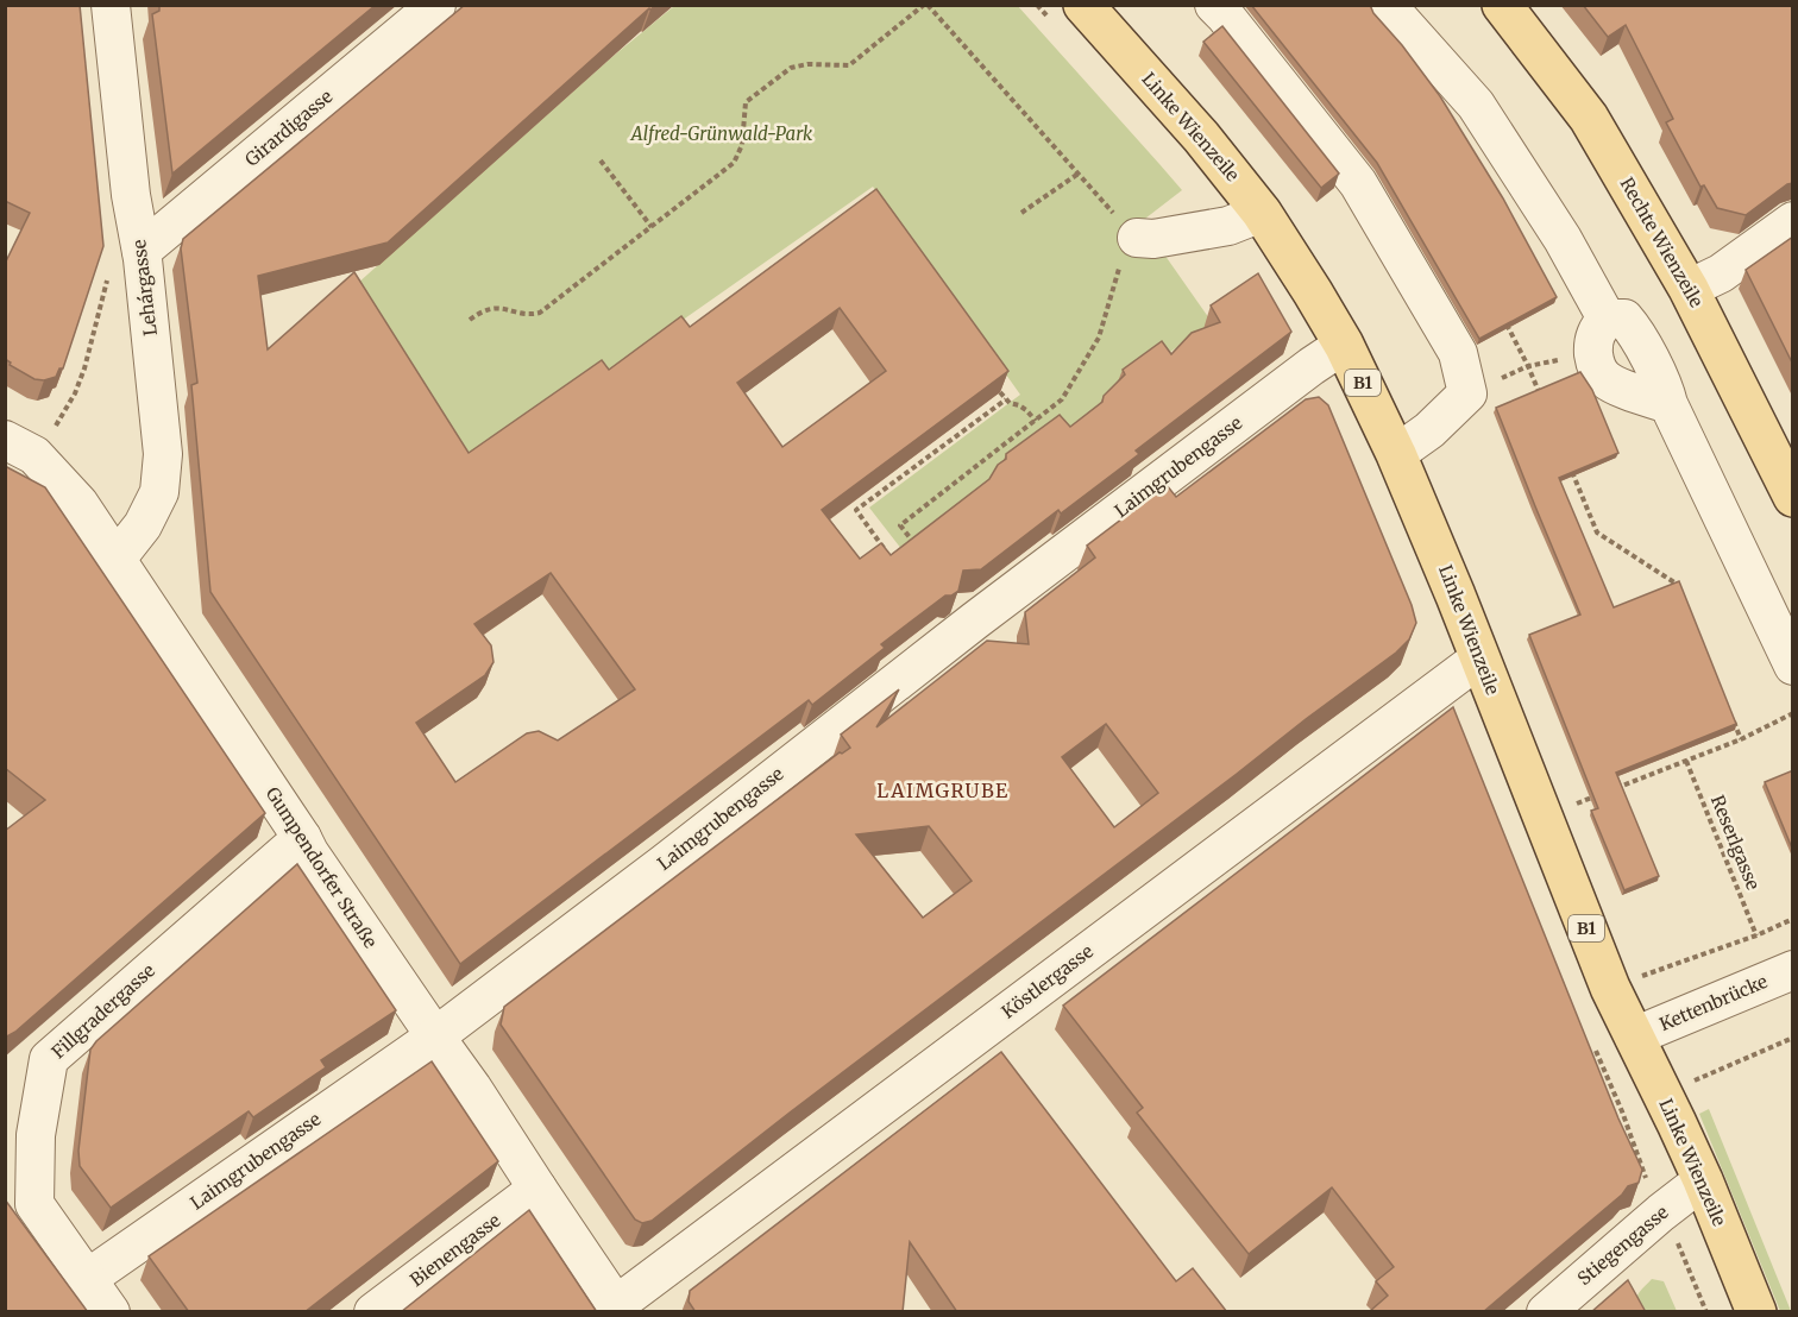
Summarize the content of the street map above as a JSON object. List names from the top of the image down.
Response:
{
  "streets": {
    "main road": ["Linke Wienzeile", "Rechte Wienzeile", "B1"],
    "street": [
      "Girardigasse",
      "Lehárgasse",
      "Laimgrubengasse",
      "Gumpendorfer Straße",
      "Köstlergasse",
      "Kettenbrücke",
      "Fillgradergasse",
      "Stiegengasse",
      "Bienengasse"
    ],
    "path": ["Reserlgasse"]
  },
  "crossings": [
    ["Linke Wienzeile", "Laimgrubengasse"],
    ["Linke Wienzeile", "Köstlergasse"],
    ["Linke Wienzeile", "Kettenbrücke"],
    ["Linke Wienzeile", "Stiegengasse"],
    ["Girardigasse", "Lehárgasse"],
    ["Lehárgasse", "Gumpendorfer Straße"],
    ["Laimgrubengasse", "Gumpendorfer Straße"],
    ["Laimgrubengasse", "Fillgradergasse"],
    ["Gumpendorfer Straße", "Köstlergasse"],
    ["Gumpendorfer Straße", "Fillgradergasse"],
    ["Gumpendorfer Straße", "Bienengasse"]
  ],
  "districts": ["LAIMGRUBE"],
  "parks": ["Alfred-Grünwald-Park"]
}
